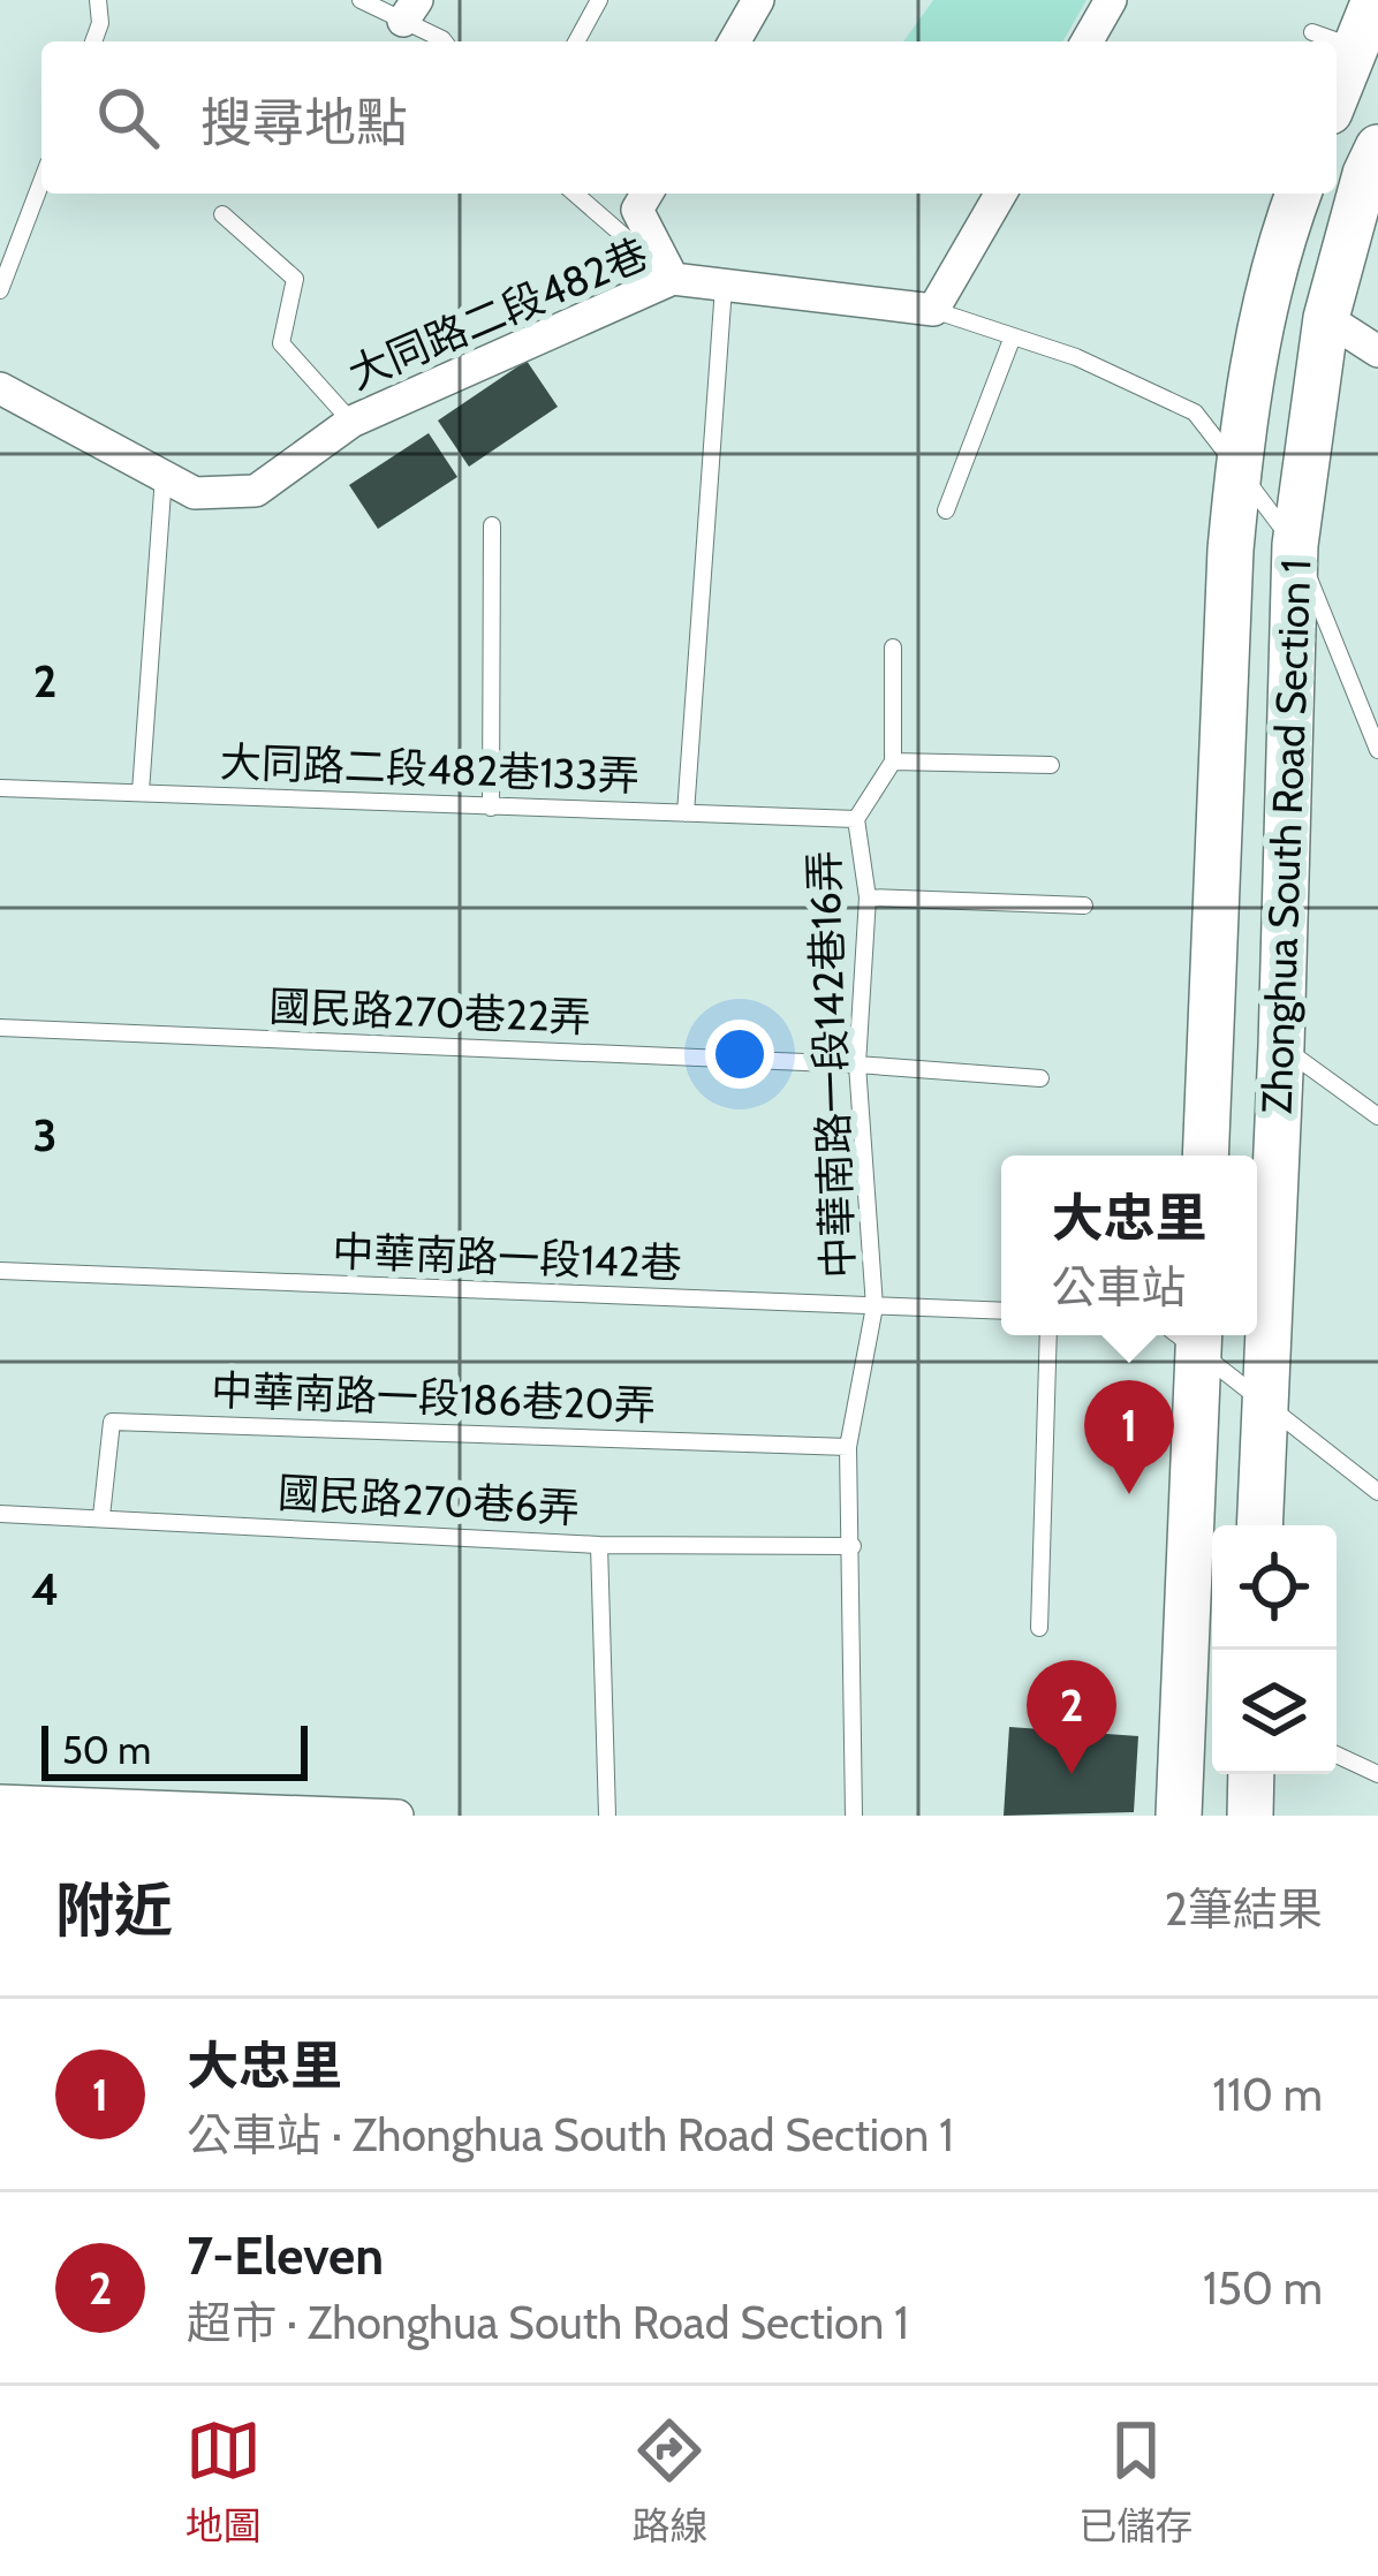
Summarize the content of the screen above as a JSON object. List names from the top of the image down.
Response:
{
  "streets": {
    "street": ["大同路二段482巷", "Zhonghua South Road Section 1"],
    "lane": [
      "大同路二段482巷133弄",
      "國民路270巷22弄",
      "中華南路一段142巷16弄",
      "中華南路一段142巷",
      "中華南路一段186巷20弄",
      "國民路270巷6弄"
    ]
  },
  "crossings": [
    ["大同路二段482巷133弄", "中華南路一段142巷16弄"],
    ["國民路270巷22弄", "中華南路一段142巷16弄"],
    ["中華南路一段142巷16弄", "中華南路一段142巷"],
    ["中華南路一段186巷20弄", "國民路270巷6弄"]
  ],
  "scale_bar": "50 m",
  "page": {
    "search": "搜尋地點",
    "popup": ["大忠里", "公車站"],
    "pins": ["1", "2"],
    "scale": "50 m",
    "heading": ["附近", "2筆結果"],
    "list": [
      {
        "mark": "1",
        "name": "大忠里",
        "note": "公車站 · Zhonghua South Road Section 1",
        "value": "110 m"
      },
      {
        "mark": "2",
        "name": "7-Eleven",
        "note": "超市 · Zhonghua South Road Section 1",
        "value": "150 m"
      }
    ],
    "nav": ["地圖", "路線", "已儲存"]
  },
  "grid": {
    "rows": ["2", "3", "4"]
  }
}
